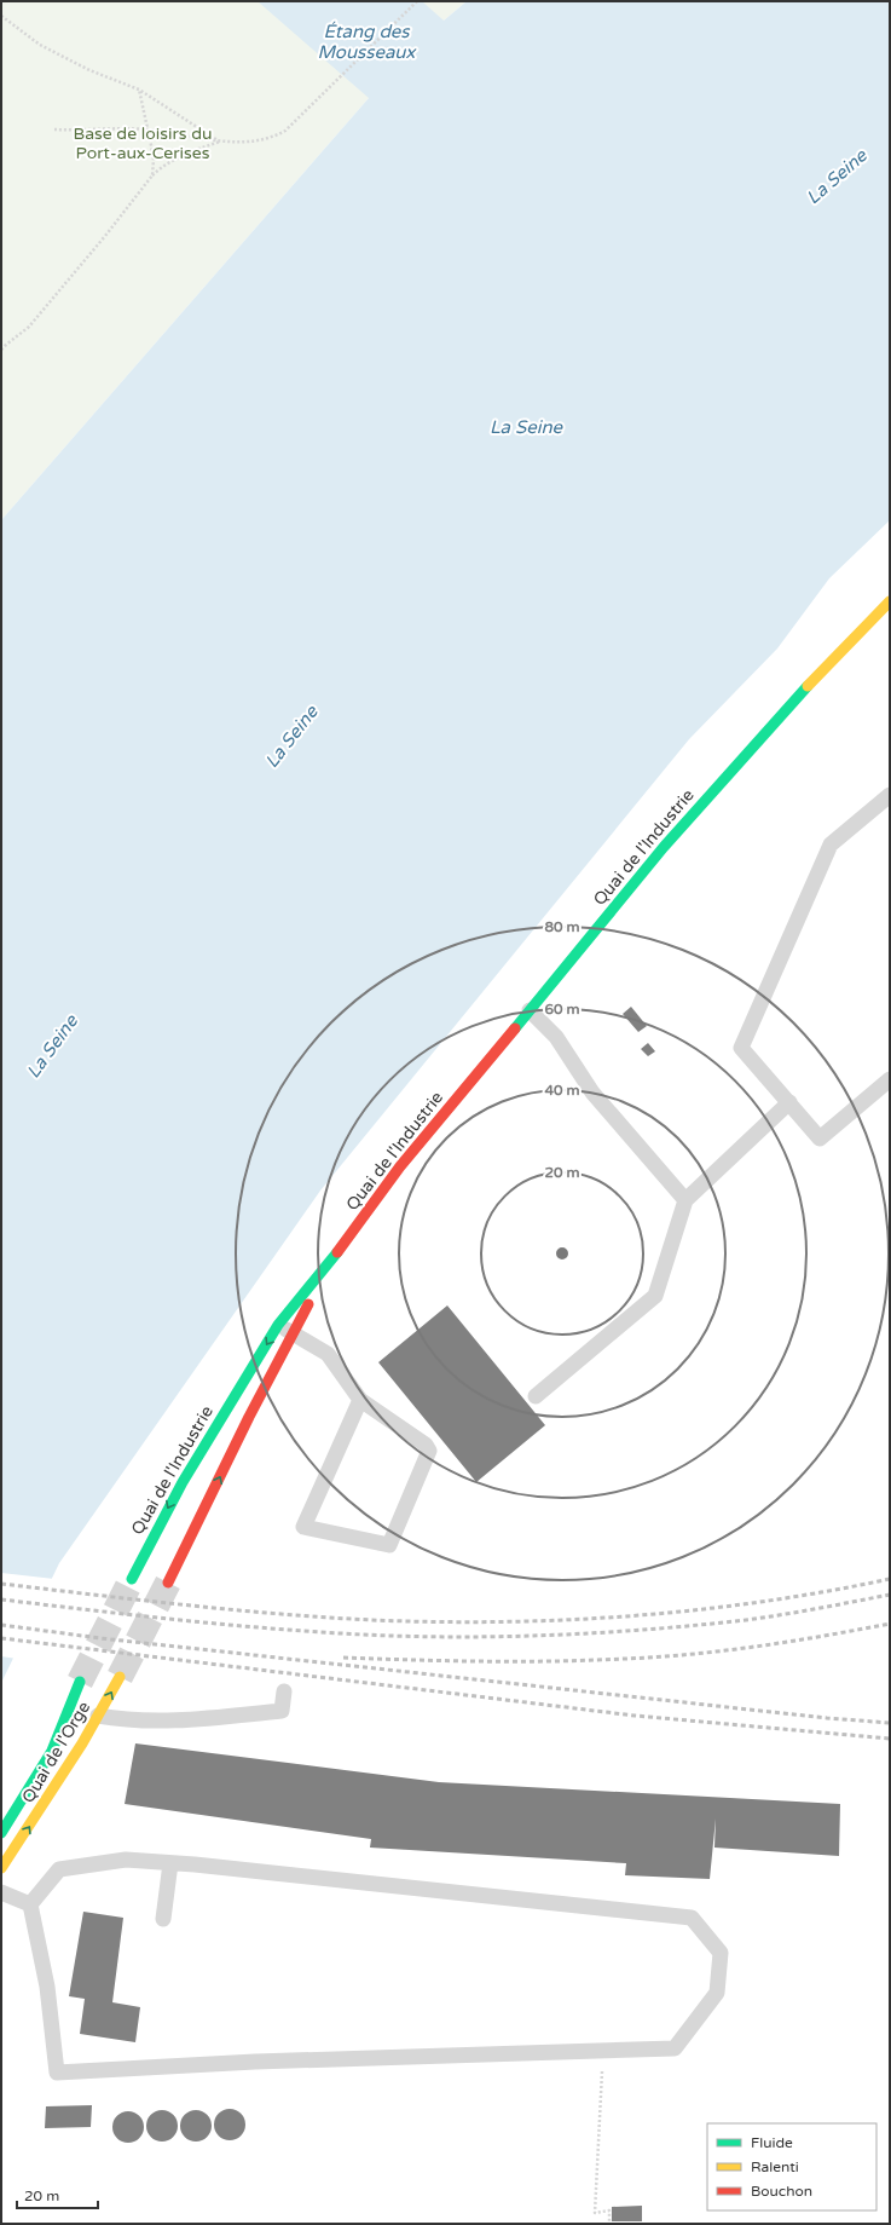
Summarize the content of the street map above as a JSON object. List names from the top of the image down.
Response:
{
  "streets": {
    "main road": ["Quai de l'Industrie", "Quai de l'Orge"]
  },
  "water": ["Étang des Mousseaux", "La Seine"],
  "parks": ["Base de loisirs du Port-aux-Cerises"],
  "legend": ["Fluide", "Ralenti", "Bouchon"],
  "scale_bar": "20 m",
  "rings": [
    "80 m",
    "60 m",
    "40 m",
    "20 m"
  ]
}
